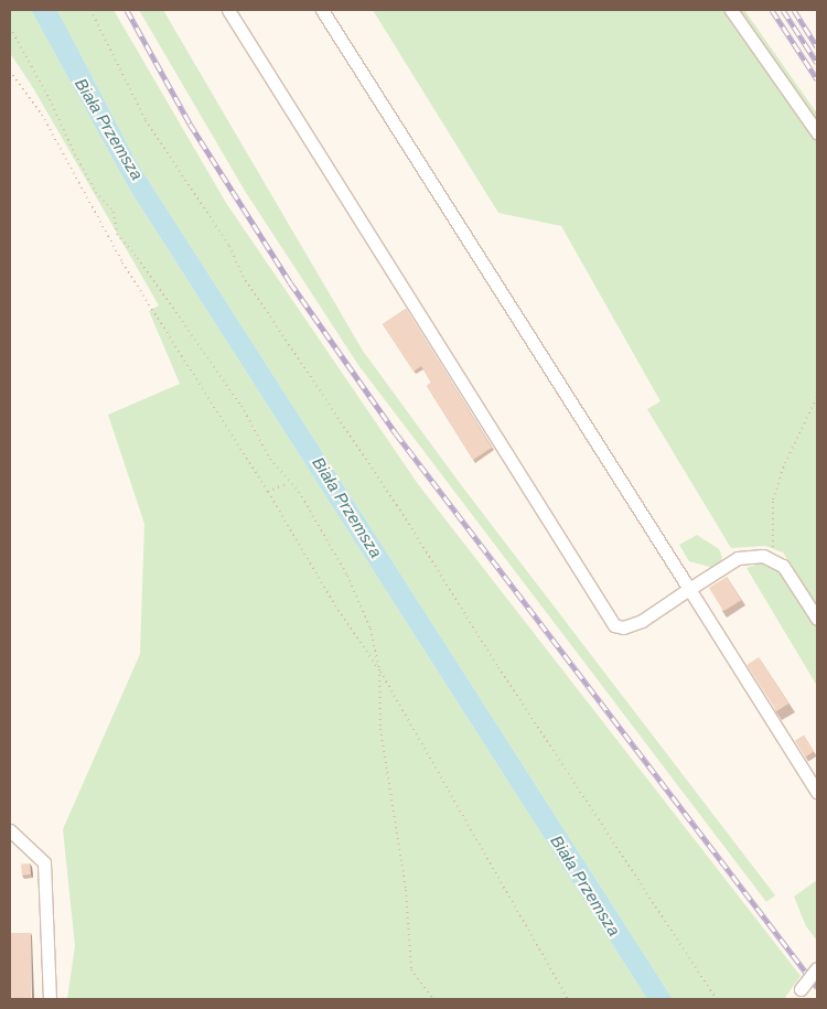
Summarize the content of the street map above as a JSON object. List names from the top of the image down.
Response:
{
  "water": ["Biała Przemsza"]
}
